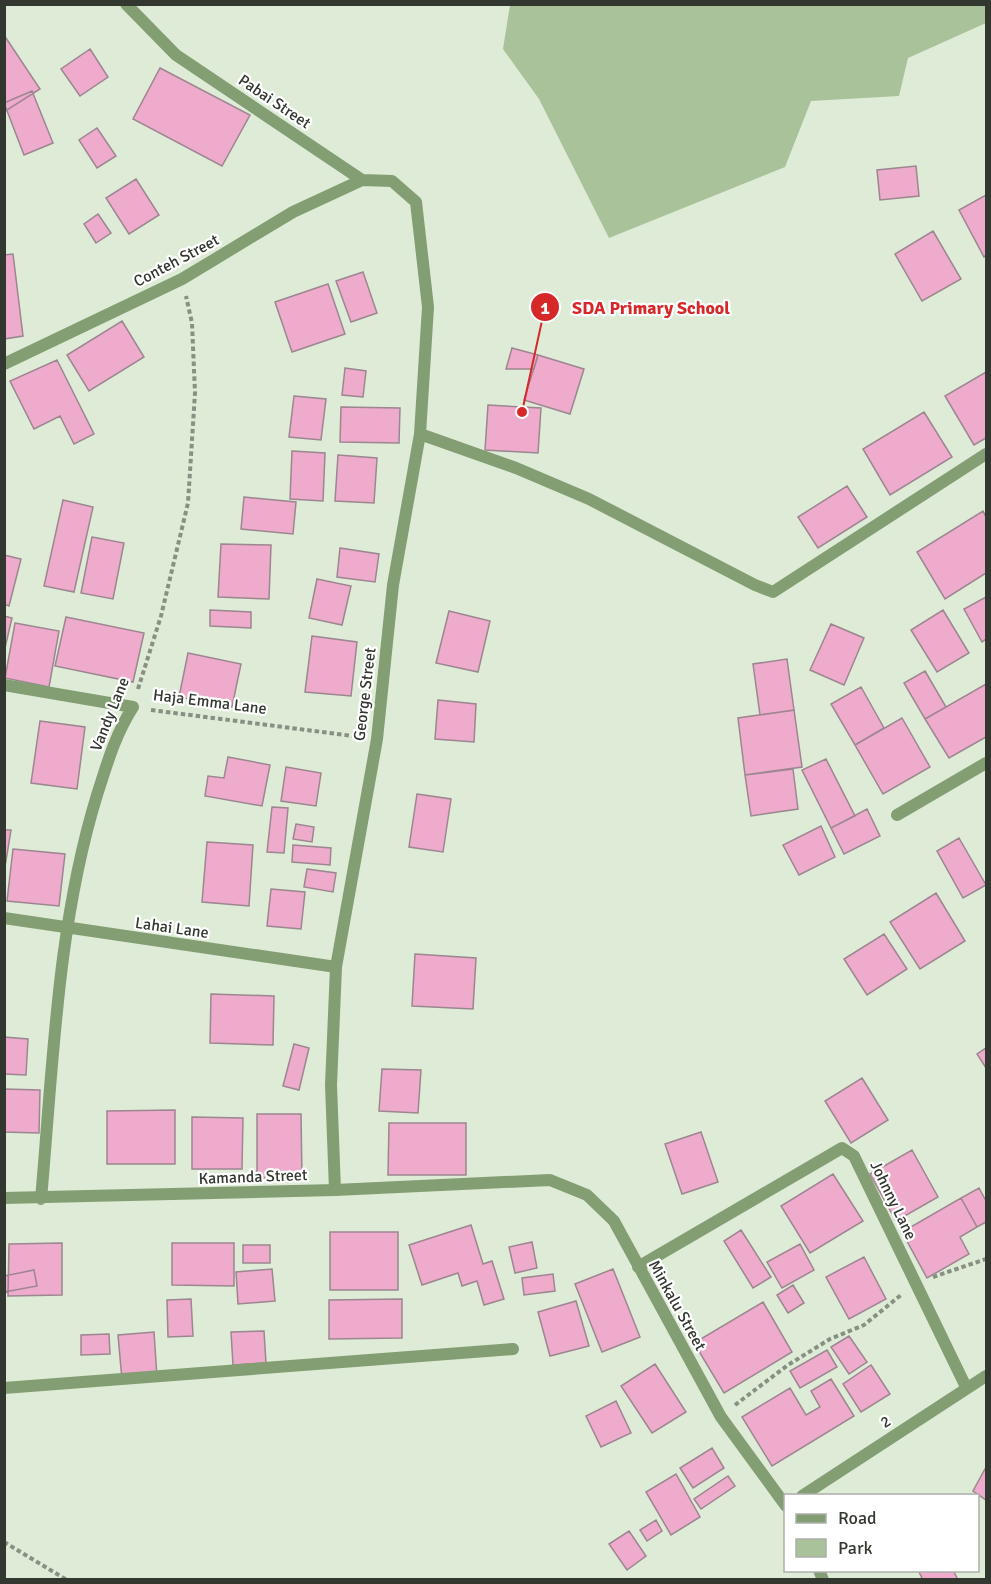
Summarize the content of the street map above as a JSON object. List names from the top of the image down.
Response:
{
  "streets": {
    "street": [
      "Pabai Street",
      "Conteh Street",
      "George Street",
      "Haja Emma Lane",
      "Vandy Lane",
      "Lahai Lane",
      "Kamanda Street",
      "Johnny Lane",
      "Minkalu Street",
      "2"
    ]
  },
  "crossings": [
    ["Pabai Street", "Conteh Street"],
    ["Pabai Street", "George Street"],
    ["Conteh Street", "George Street"],
    ["Conteh Street", "Vandy Lane"],
    ["George Street", "Haja Emma Lane"],
    ["George Street", "Lahai Lane"],
    ["George Street", "Kamanda Street"],
    ["Haja Emma Lane", "Vandy Lane"],
    ["Vandy Lane", "Lahai Lane"],
    ["Vandy Lane", "Kamanda Street"],
    ["Kamanda Street", "Minkalu Street"],
    ["Johnny Lane", "Minkalu Street"],
    ["Johnny Lane", "2"]
  ],
  "places": ["SDA Primary School"],
  "legend": ["Road", "Park"]
}
